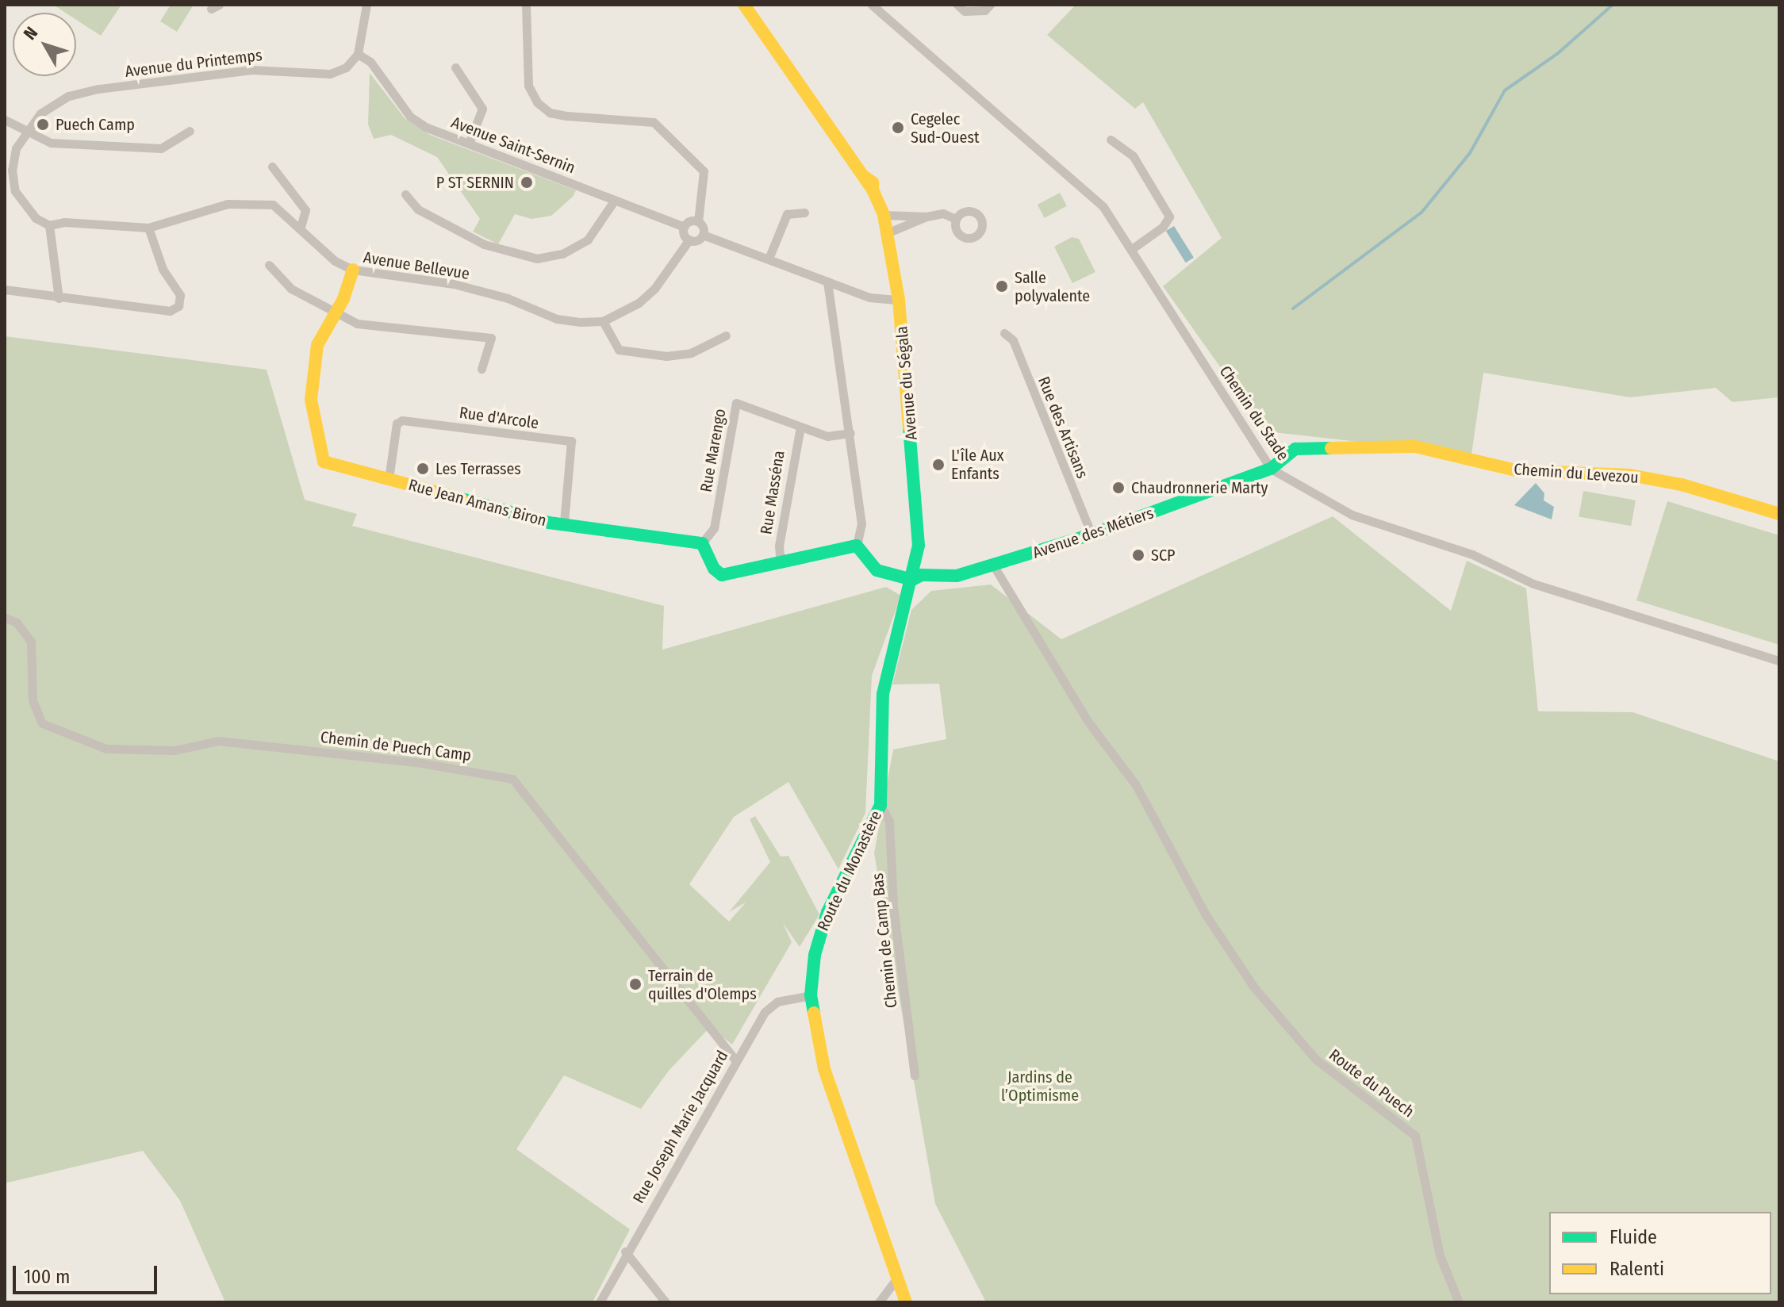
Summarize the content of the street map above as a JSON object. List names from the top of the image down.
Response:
{
  "streets": {
    "street": [
      "Avenue du Printemps",
      "Avenue Saint-Sernin",
      "Avenue Bellevue",
      "Avenue du Ségala",
      "Chemin du Stade",
      "Rue d'Arcole",
      "Rue des Artisans",
      "Rue Marengo",
      "Chemin du Levezou",
      "Rue Masséna",
      "Rue Jean Amans Biron",
      "Avenue des Métiers",
      "Chemin de Puech Camp",
      "Route du Monastère",
      "Chemin de Camp Bas",
      "Route du Puech",
      "Rue Joseph Marie Jacquard"
    ]
  },
  "crossings": [
    ["Avenue du Printemps", "Avenue Saint-Sernin"],
    ["Avenue Bellevue", "Rue Jean Amans Biron"],
    ["Avenue du Ségala", "Avenue des Métiers"],
    ["Avenue du Ségala", "Route du Monastère"],
    ["Chemin du Stade", "Avenue des Métiers"],
    ["Rue d'Arcole", "Rue Jean Amans Biron"],
    ["Rue des Artisans", "Avenue des Métiers"],
    ["Rue Marengo", "Rue Masséna"],
    ["Rue Marengo", "Rue Jean Amans Biron"],
    ["Chemin du Levezou", "Avenue des Métiers"],
    ["Avenue des Métiers", "Route du Monastère"],
    ["Avenue des Métiers", "Route du Puech"],
    ["Chemin de Puech Camp", "Rue Joseph Marie Jacquard"],
    ["Route du Monastère", "Chemin de Camp Bas"],
    ["Route du Monastère", "Rue Joseph Marie Jacquard"]
  ],
  "parks": ["Jardins de l’Optimisme"],
  "places": [
    "Puech Camp",
    "Cegelec Sud-Ouest",
    "P ST SERNIN",
    "Salle polyvalente",
    "L'île Aux Enfants",
    "Les Terrasses",
    "Chaudronnerie Marty",
    "SCP",
    "Terrain de quilles d'Olemps"
  ],
  "legend": ["Fluide", "Ralenti"],
  "scale_bar": "100 m",
  "north": "top left"
}
